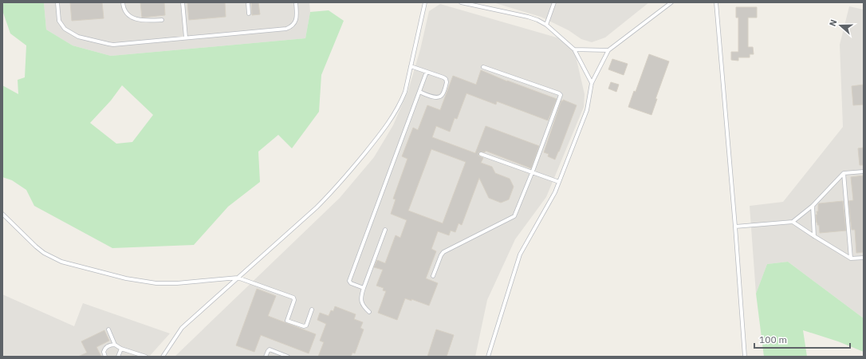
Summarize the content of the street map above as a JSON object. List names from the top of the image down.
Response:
{
  "scale_bar": "100 m",
  "north": "left"
}
